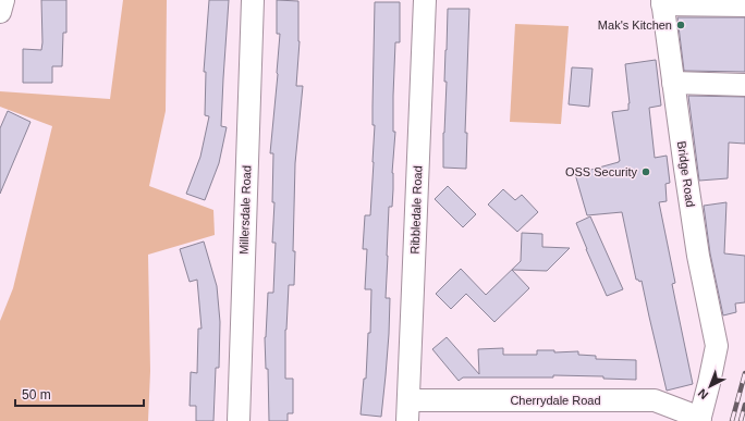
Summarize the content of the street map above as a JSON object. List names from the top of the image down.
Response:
{
  "streets": {
    "street": [
      "Bridge Road",
      "Millersdale Road",
      "Ribbledale Road",
      "Cherrydale Road"
    ]
  },
  "crossings": [
    ["Bridge Road", "Cherrydale Road"],
    ["Ribbledale Road", "Cherrydale Road"]
  ],
  "places": ["Mak's Kitchen", "OSS Security"],
  "scale_bar": "50 m",
  "north": "bottom left"
}
